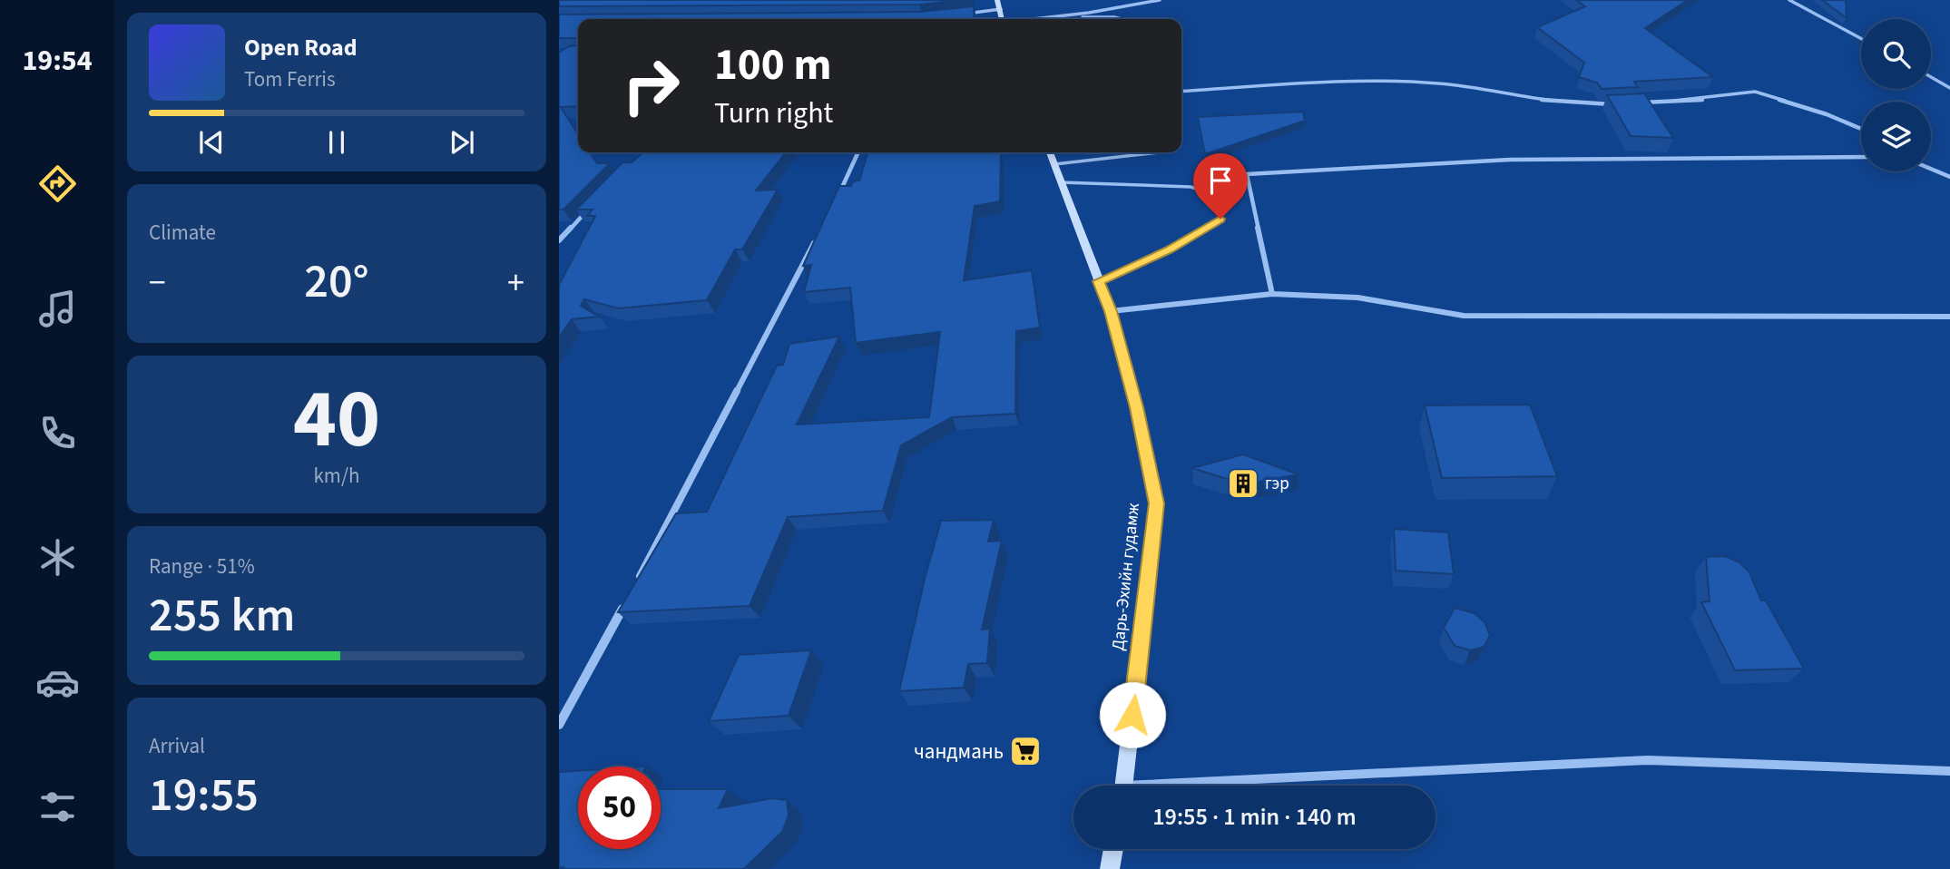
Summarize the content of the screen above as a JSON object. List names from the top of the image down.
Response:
{
  "streets": {
    "main road": ["Дарь-Эхийн гудамж"]
  },
  "places": {
    "building": ["гэр"],
    "supermarket": ["чандмань"]
  },
  "page": {
    "tabs": "19:54",
    "turn": ["100 m", "Turn right"],
    "song": ["Open Road", "Tom Ferris"],
    "tile": [
      "Climate",
      ["40", "km/h"],
      ["Range · 51%", "255 km"],
      ["Arrival", "19:55"]
    ],
    "heat": ["−", "20°", "+"],
    "limit": "50",
    "trip": "19:55 · 1 min · 140 m"
  }
}
